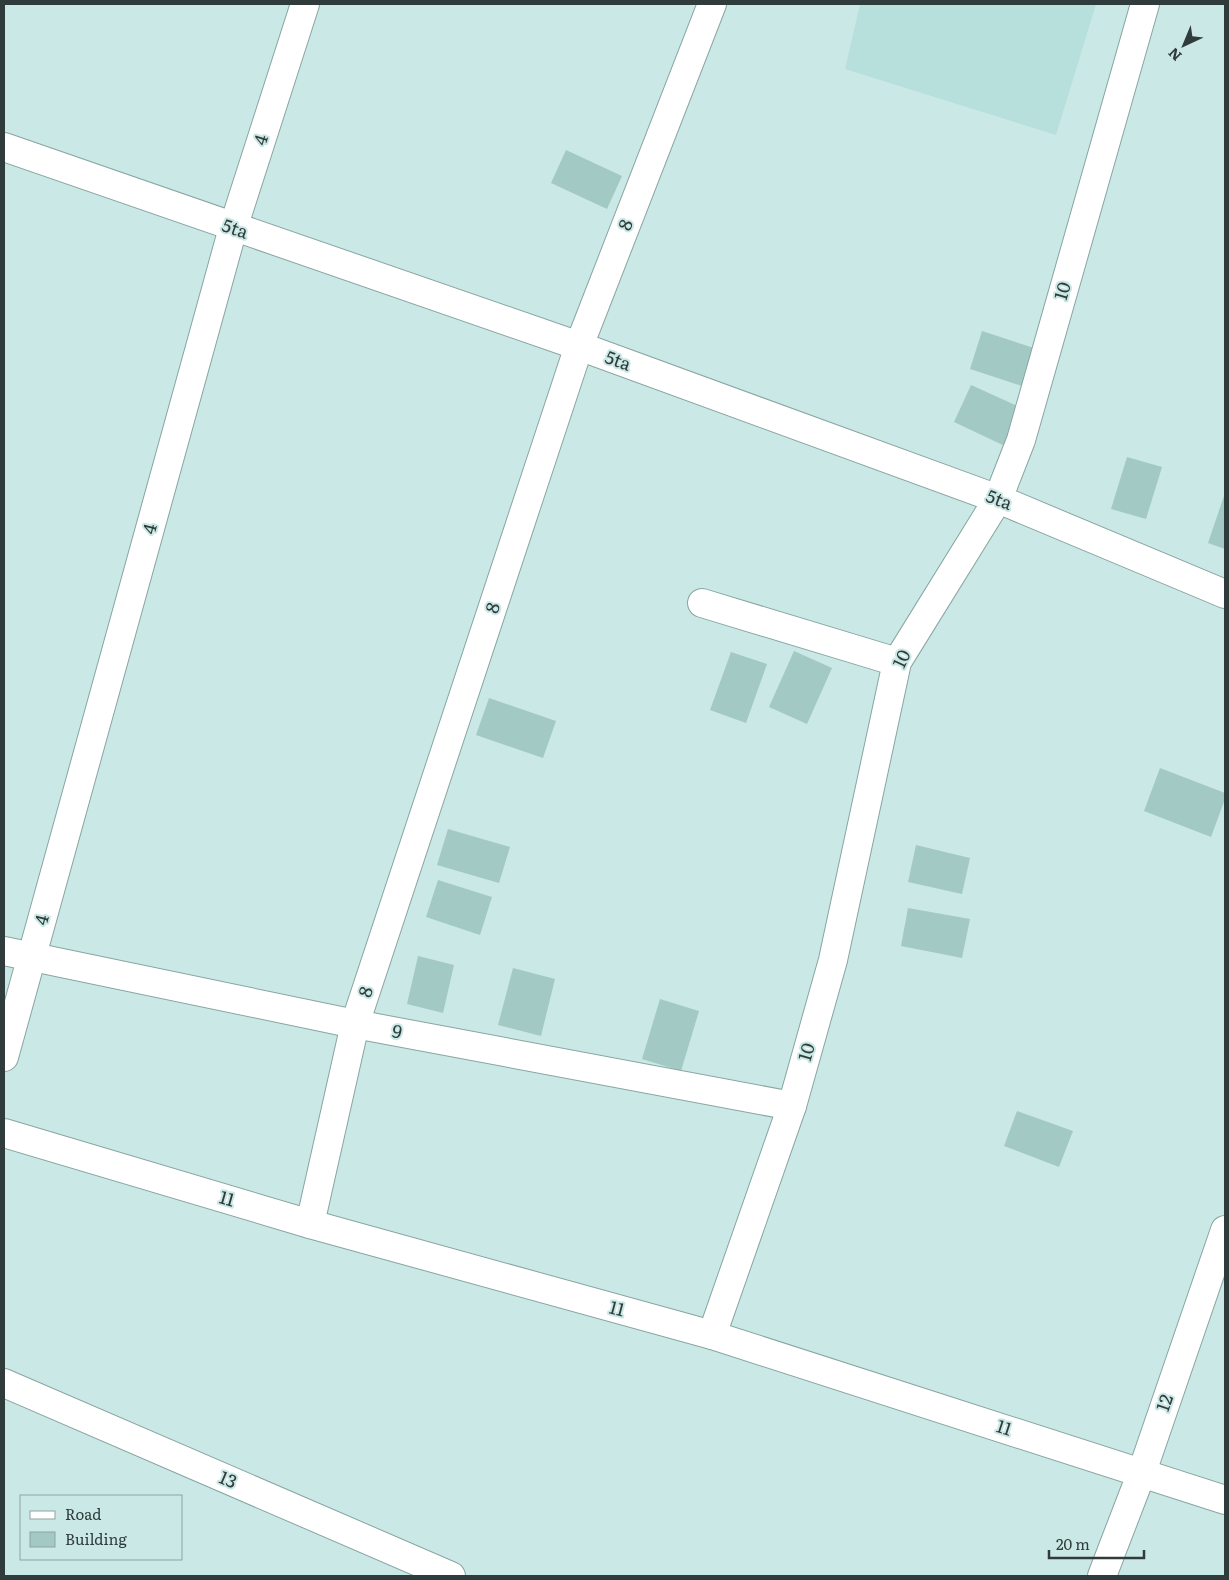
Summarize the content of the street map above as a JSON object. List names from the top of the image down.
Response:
{
  "streets": {
    "street": [
      "4",
      "8",
      "5ta",
      "10",
      "9",
      "11",
      "12",
      "13"
    ]
  },
  "crossings": [
    ["4", "5ta"],
    ["4", "9"],
    ["8", "5ta"],
    ["8", "9"],
    ["8", "11"],
    ["5ta", "10"],
    ["10", "9"],
    ["10", "11"],
    ["11", "12"]
  ],
  "legend": ["Road", "Building"],
  "scale_bar": "20 m",
  "north": "bottom left"
}
